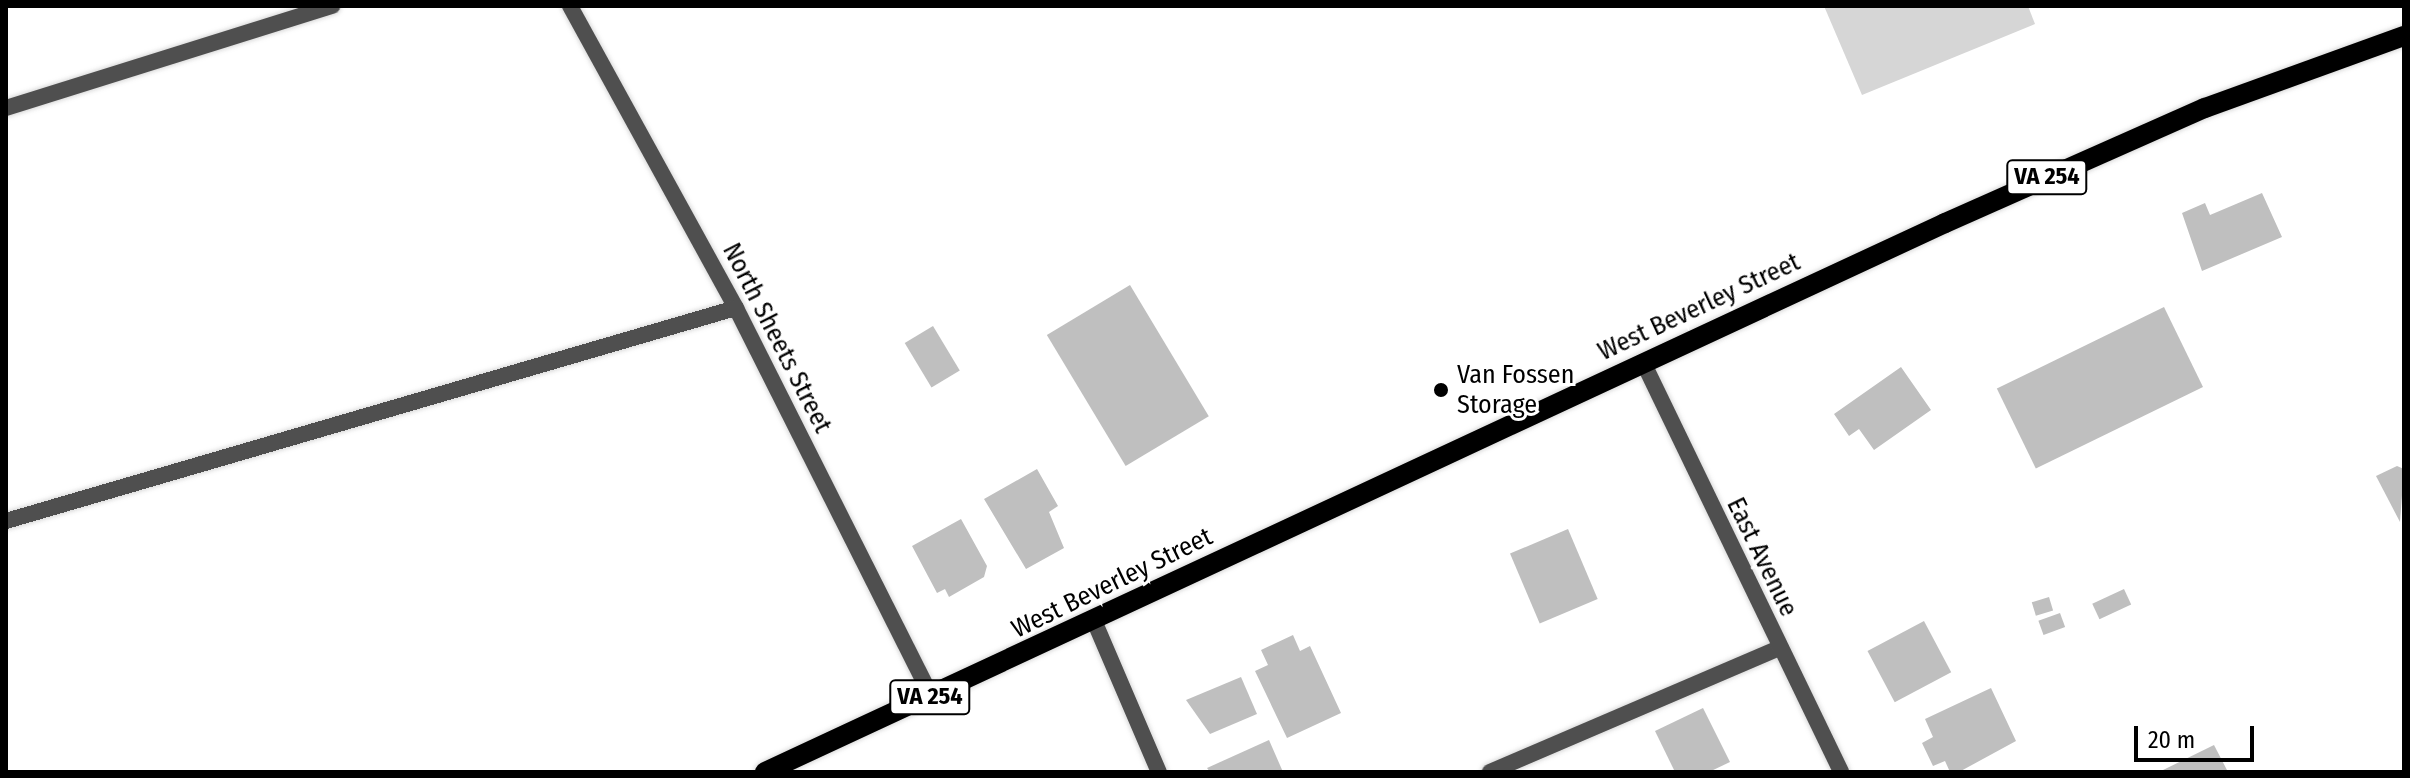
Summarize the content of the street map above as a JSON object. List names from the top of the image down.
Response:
{
  "streets": {
    "main road": ["VA 254", "West Beverley Street"],
    "street": ["North Sheets Street", "East Avenue"]
  },
  "crossings": [
    ["West Beverley Street", "North Sheets Street"],
    ["West Beverley Street", "East Avenue"]
  ],
  "places": ["Van Fossen Storage"],
  "scale_bar": "20 m"
}
